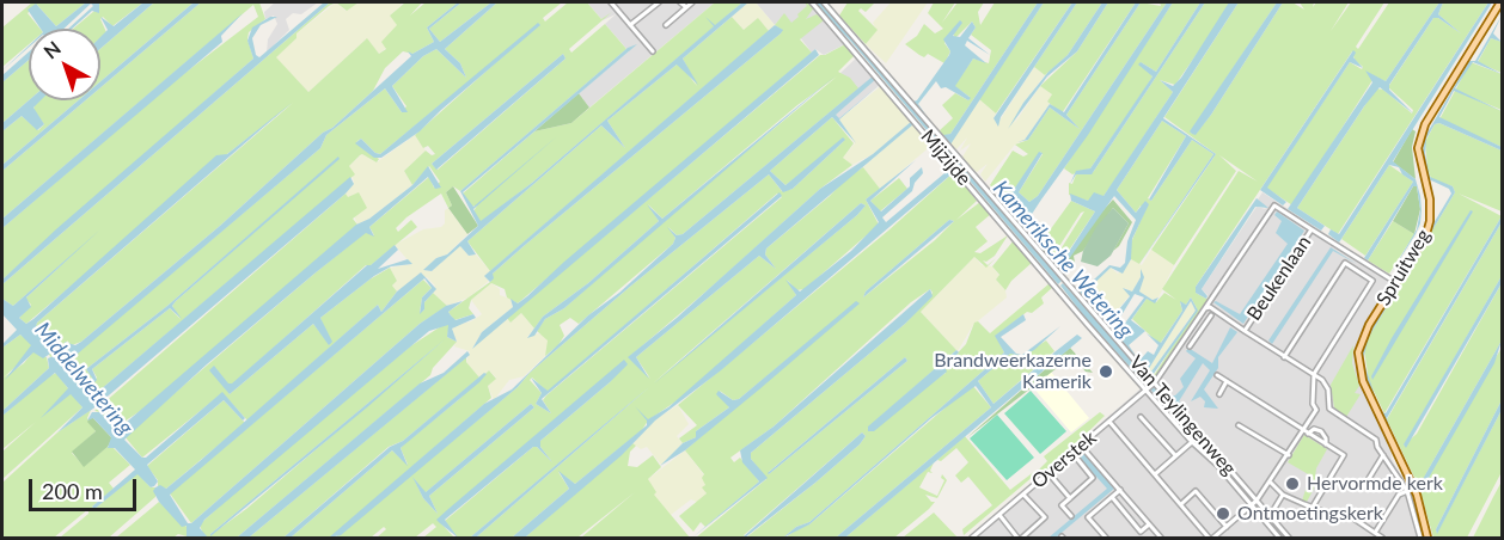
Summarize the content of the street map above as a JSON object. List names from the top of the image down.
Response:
{
  "streets": {
    "main road": ["Spruitweg"],
    "street": [
      "Mijzijde",
      "Beukenlaan",
      "Van Teylingenweg",
      "Overstek"
    ]
  },
  "crossings": [
    ["Mijzijde", "Van Teylingenweg"],
    ["Mijzijde", "Overstek"],
    ["Spruitweg", "Beukenlaan"],
    ["Van Teylingenweg", "Overstek"]
  ],
  "water": ["Kameriksche Wetering", "Middelwetering"],
  "places": ["Brandweerkazerne Kamerik", "Hervormde kerk", "Ontmoetingskerk"],
  "scale_bar": "200 m",
  "north": "top left"
}
